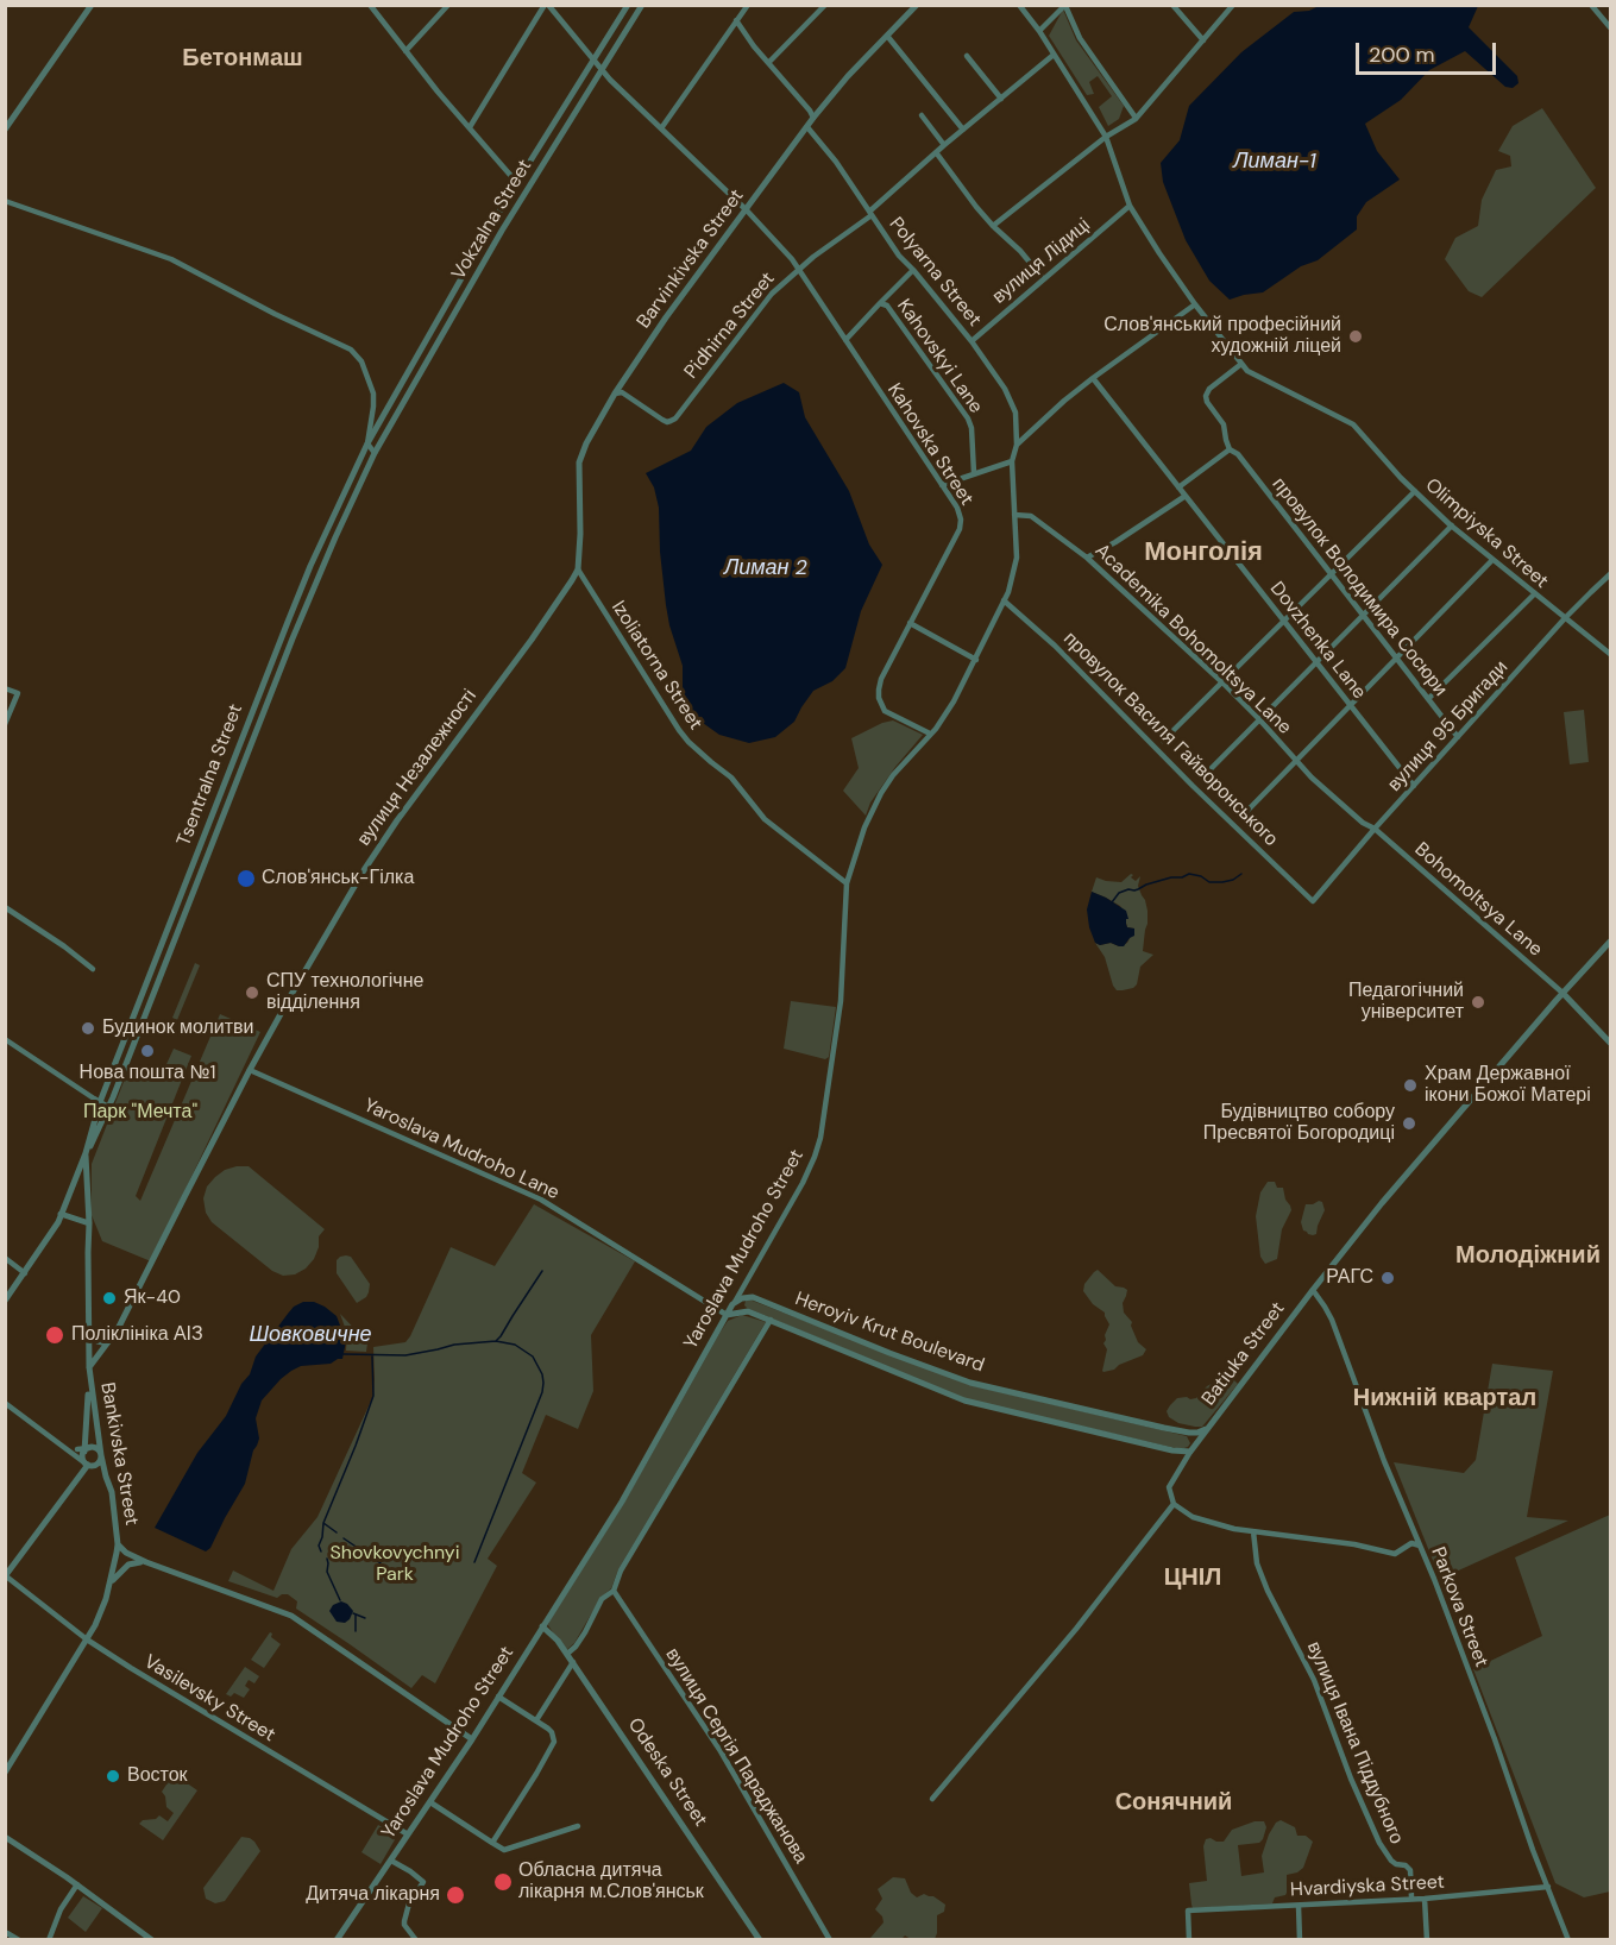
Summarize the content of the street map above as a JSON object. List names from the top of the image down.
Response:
{
  "streets": {
    "street": [
      "Vokzalna Street",
      "Barvinkivska Street",
      "вулиця Лідиці",
      "Polyarna Street",
      "Pidhirna Street",
      "Kahovskyi Lane",
      "Kahovska Street",
      "Olimpiyska Street",
      "провулок Володимира Сосюри",
      "Academika Bohomoltsya Lane",
      "Dovzhenka Lane",
      "Izoliatorna Street",
      "вулиця 95 Бригади",
      "провулок Василя Гайворонського",
      "вулиця Незалежності",
      "Tsentralna Street",
      "Bohomoltsya Lane",
      "Yaroslava Mudroho Lane",
      "Yaroslava Mudroho Street",
      "Heroyiv Krut Boulevard",
      "Batiuka Street",
      "Bankivska Street",
      "Parkova Street",
      "Vasilevsky Street",
      "вулиця Івана Піддубного",
      "вулиця Сергія Параджанова",
      "Odeska Street",
      "Hvardiyska Street"
    ]
  },
  "crossings": [
    ["Vokzalna Street", "Kahovska Street"],
    ["Vokzalna Street", "Tsentralna Street"],
    ["Barvinkivska Street", "Polyarna Street"],
    ["Barvinkivska Street", "Pidhirna Street"],
    ["Barvinkivska Street", "Kahovska Street"],
    ["Barvinkivska Street", "Izoliatorna Street"],
    ["Barvinkivska Street", "вулиця Незалежності"],
    ["вулиця Лідиці", "Polyarna Street"],
    ["Polyarna Street", "Pidhirna Street"],
    ["Polyarna Street", "Kahovskyi Lane"],
    ["Polyarna Street", "Yaroslava Mudroho Street"],
    ["Pidhirna Street", "Kahovska Street"],
    ["Kahovskyi Lane", "Kahovska Street"],
    ["Kahovska Street", "Yaroslava Mudroho Street"],
    ["Olimpiyska Street", "вулиця 95 Бригади"],
    ["провулок Володимира Сосюри", "вулиця 95 Бригади"],
    ["Academika Bohomoltsya Lane", "вулиця 95 Бригади"],
    ["Academika Bohomoltsya Lane", "Bohomoltsya Lane"],
    ["Academika Bohomoltsya Lane", "Yaroslava Mudroho Street"],
    ["Dovzhenka Lane", "вулиця 95 Бригади"],
    ["Izoliatorna Street", "вулиця Незалежності"],
    ["Izoliatorna Street", "Yaroslava Mudroho Street"],
    ["вулиця 95 Бригади", "провулок Василя Гайворонського"],
    ["вулиця 95 Бригади", "Bohomoltsya Lane"],
    ["провулок Василя Гайворонського", "Yaroslava Mudroho Street"],
    ["вулиця Незалежності", "Yaroslava Mudroho Lane"],
    ["вулиця Незалежності", "Bankivska Street"],
    ["Tsentralna Street", "Bankivska Street"],
    ["Bohomoltsya Lane", "Batiuka Street"],
    ["Yaroslava Mudroho Lane", "Yaroslava Mudroho Street"],
    ["Yaroslava Mudroho Lane", "Heroyiv Krut Boulevard"],
    ["Yaroslava Mudroho Street", "Heroyiv Krut Boulevard"],
    ["Yaroslava Mudroho Street", "Vasilevsky Street"],
    ["Yaroslava Mudroho Street", "Odeska Street"],
    ["Heroyiv Krut Boulevard", "Batiuka Street"],
    ["Batiuka Street", "Parkova Street"],
    ["Bankivska Street", "Vasilevsky Street"],
    ["Parkova Street", "Hvardiyska Street"],
    ["вулиця Івана Піддубного", "Hvardiyska Street"]
  ],
  "districts": [
    "Бетонмаш",
    "Монголія",
    "Молодіжний",
    "Нижній квартал",
    "ЦНІЛ",
    "Сонячний"
  ],
  "water": ["Лиман-1", "Лиман 2", "Шовковичне"],
  "parks": ["Парк \"Мечта\"", "Shovkovychnyi Park"],
  "places": [
    "Слов'янський професійний художній ліцей",
    "Слов'янськ-Гілка",
    "СПУ технологічне відділення",
    "Педагогічний університет",
    "Будинок молитви",
    "Нова пошта №1",
    "Храм Державної ікони Божої Матері",
    "Будівництво собору Пресвятої Богородиці",
    "РАГС",
    "Як-40",
    "Поліклініка АІЗ",
    "Восток",
    "Обласна дитяча лікарня м.Слов'янськ",
    "Дитяча лікарня"
  ],
  "scale_bar": "200 m"
}
